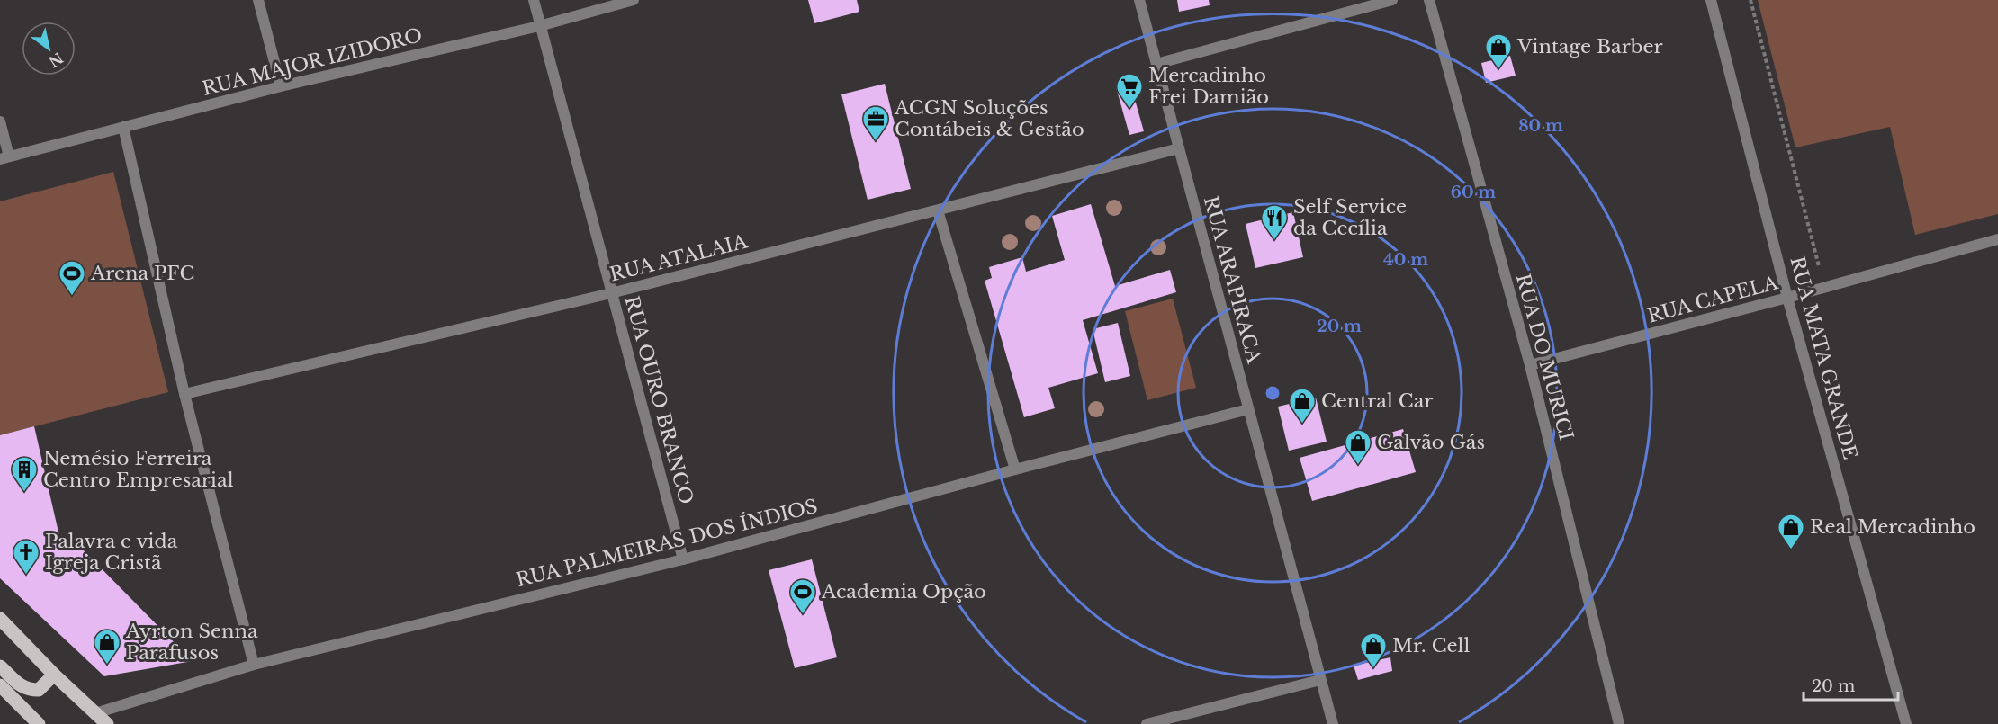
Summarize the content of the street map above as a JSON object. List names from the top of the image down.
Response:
{
  "streets": {
    "street": [
      "RUA MAJOR IZIDORO",
      "RUA ATALAIA",
      "RUA ARAPIRACA",
      "RUA CAPELA",
      "RUA DO MURICI",
      "RUA MATA GRANDE",
      "RUA OURO BRANCO",
      "RUA PALMEIRAS DOS ÍNDIOS"
    ]
  },
  "crossings": [
    ["RUA MAJOR IZIDORO", "RUA OURO BRANCO"],
    ["RUA ATALAIA", "RUA ARAPIRACA"],
    ["RUA ATALAIA", "RUA OURO BRANCO"],
    ["RUA ARAPIRACA", "RUA PALMEIRAS DOS ÍNDIOS"],
    ["RUA CAPELA", "RUA DO MURICI"],
    ["RUA CAPELA", "RUA MATA GRANDE"],
    ["RUA OURO BRANCO", "RUA PALMEIRAS DOS ÍNDIOS"]
  ],
  "places": {
    "shop": [
      "Vintage Barber",
      "Central Car",
      "Galvão Gás",
      "Real Mercadinho",
      "Ayrton Senna Parafusos",
      "Mr. Cell"
    ],
    "supermarket": ["Mercadinho Frei Damião"],
    "office": ["ACGN Soluções Contábeis & Gestão"],
    "restaurant": ["Self Service da Cecília"],
    "sports": ["Arena PFC", "Academia Opção"],
    "building": ["Nemésio Ferreira Centro Empresarial"],
    "church": ["Palavra e vida Igreja Cristã"]
  },
  "scale_bar": "20 m",
  "north": "bottom right",
  "rings": [
    "80 m",
    "60 m",
    "40 m",
    "20 m"
  ]
}
